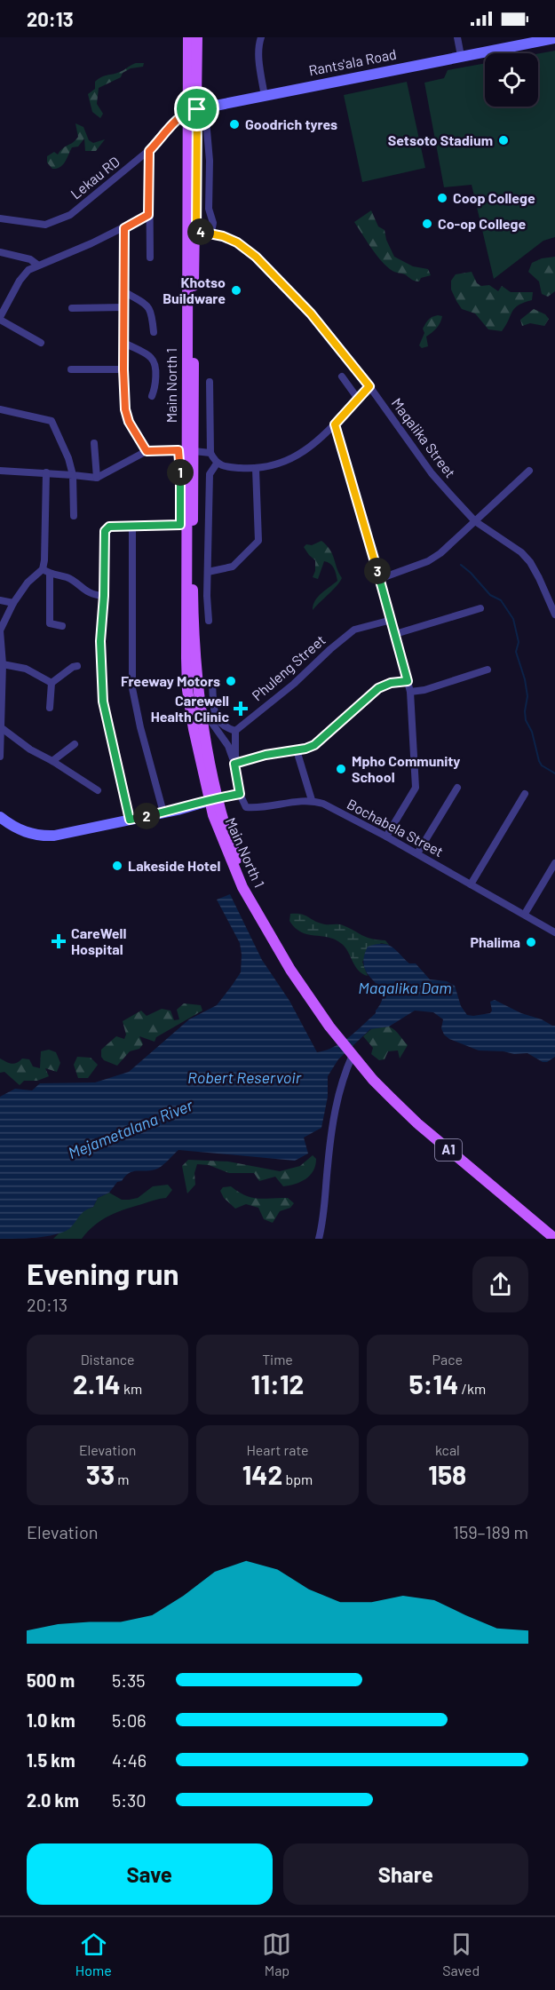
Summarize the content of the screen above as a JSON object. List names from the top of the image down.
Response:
{
  "streets": {
    "main road": ["Main North 1", "A1"],
    "street": [
      "Rants'ala Road",
      "Lekau RD",
      "Maqalika Street",
      "Phuleng Street",
      "Bochabela Street"
    ]
  },
  "crossings": [
    ["Rants'ala Road", "Lekau RD"],
    ["Rants'ala Road", "Main North 1"],
    ["Lekau RD", "Main North 1"],
    ["Main North 1", "Maqalika Street"]
  ],
  "water": ["Maqalika Dam", "Robert Reservoir", "Mejametalana River"],
  "places": {
    "other": [
      "Goodrich tyres",
      "Setsoto Stadium",
      "Coop College",
      "Co-op College",
      "Khotso Buildware",
      "Freeway Motors",
      "Mpho Community School",
      "Lakeside Hotel",
      "Phalima"
    ],
    "health": ["Carewell Health Clinic", "CareWell Hospital"]
  },
  "page": {
    "status": "20:13",
    "pins": [
      "4",
      "1",
      "3",
      "2"
    ],
    "heading": ["Evening run", "20:13"],
    "stats": [
      ["Distance", "2.14 km"],
      ["Time", "11:12"],
      ["Pace", "5:14 /km"],
      ["Elevation", "33 m"],
      ["Heart rate", "142 bpm"],
      ["kcal", "158"]
    ],
    "chart": ["Elevation", "159–189 m"],
    "list": [
      {
        "name": "500 m",
        "note": "5:35"
      },
      {
        "name": "1.0 km",
        "note": "5:06"
      },
      {
        "name": "1.5 km",
        "note": "4:46"
      },
      {
        "name": "2.0 km",
        "note": "5:30"
      }
    ],
    "buttons": ["Save", "Share"],
    "tabs": ["Home", "Map", "Saved"]
  }
}
